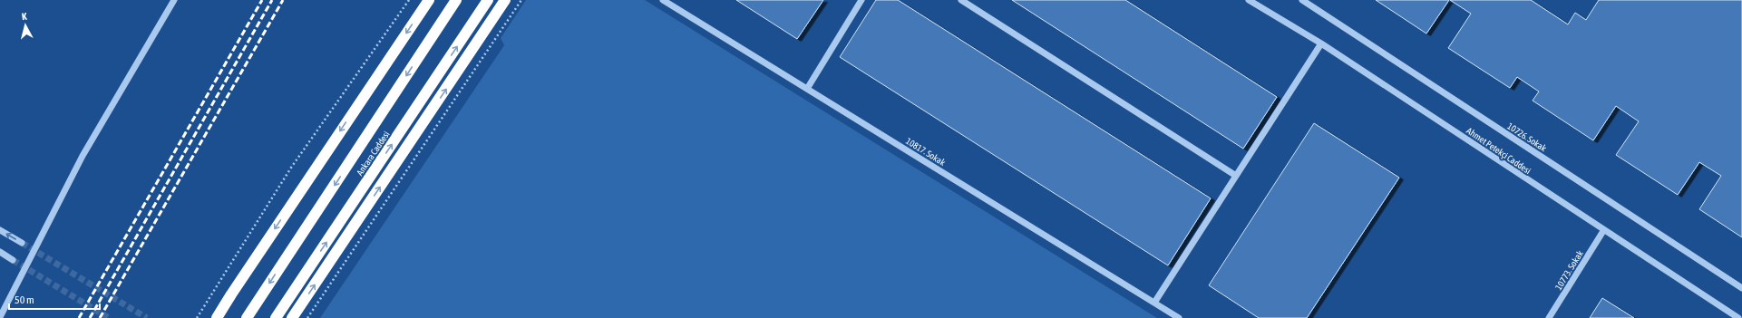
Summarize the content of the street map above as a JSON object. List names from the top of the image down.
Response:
{
  "streets": {
    "highway": ["Ankara Caddesi"],
    "street": [
      "10726. Sokak",
      "Ahmet Petekçi Caddesi",
      "10817. Sokak",
      "10773. Sokak"
    ]
  },
  "crossings": [
    ["Ahmet Petekçi Caddesi", "10773. Sokak"]
  ],
  "scale_bar": "50 m",
  "north": "top"
}
